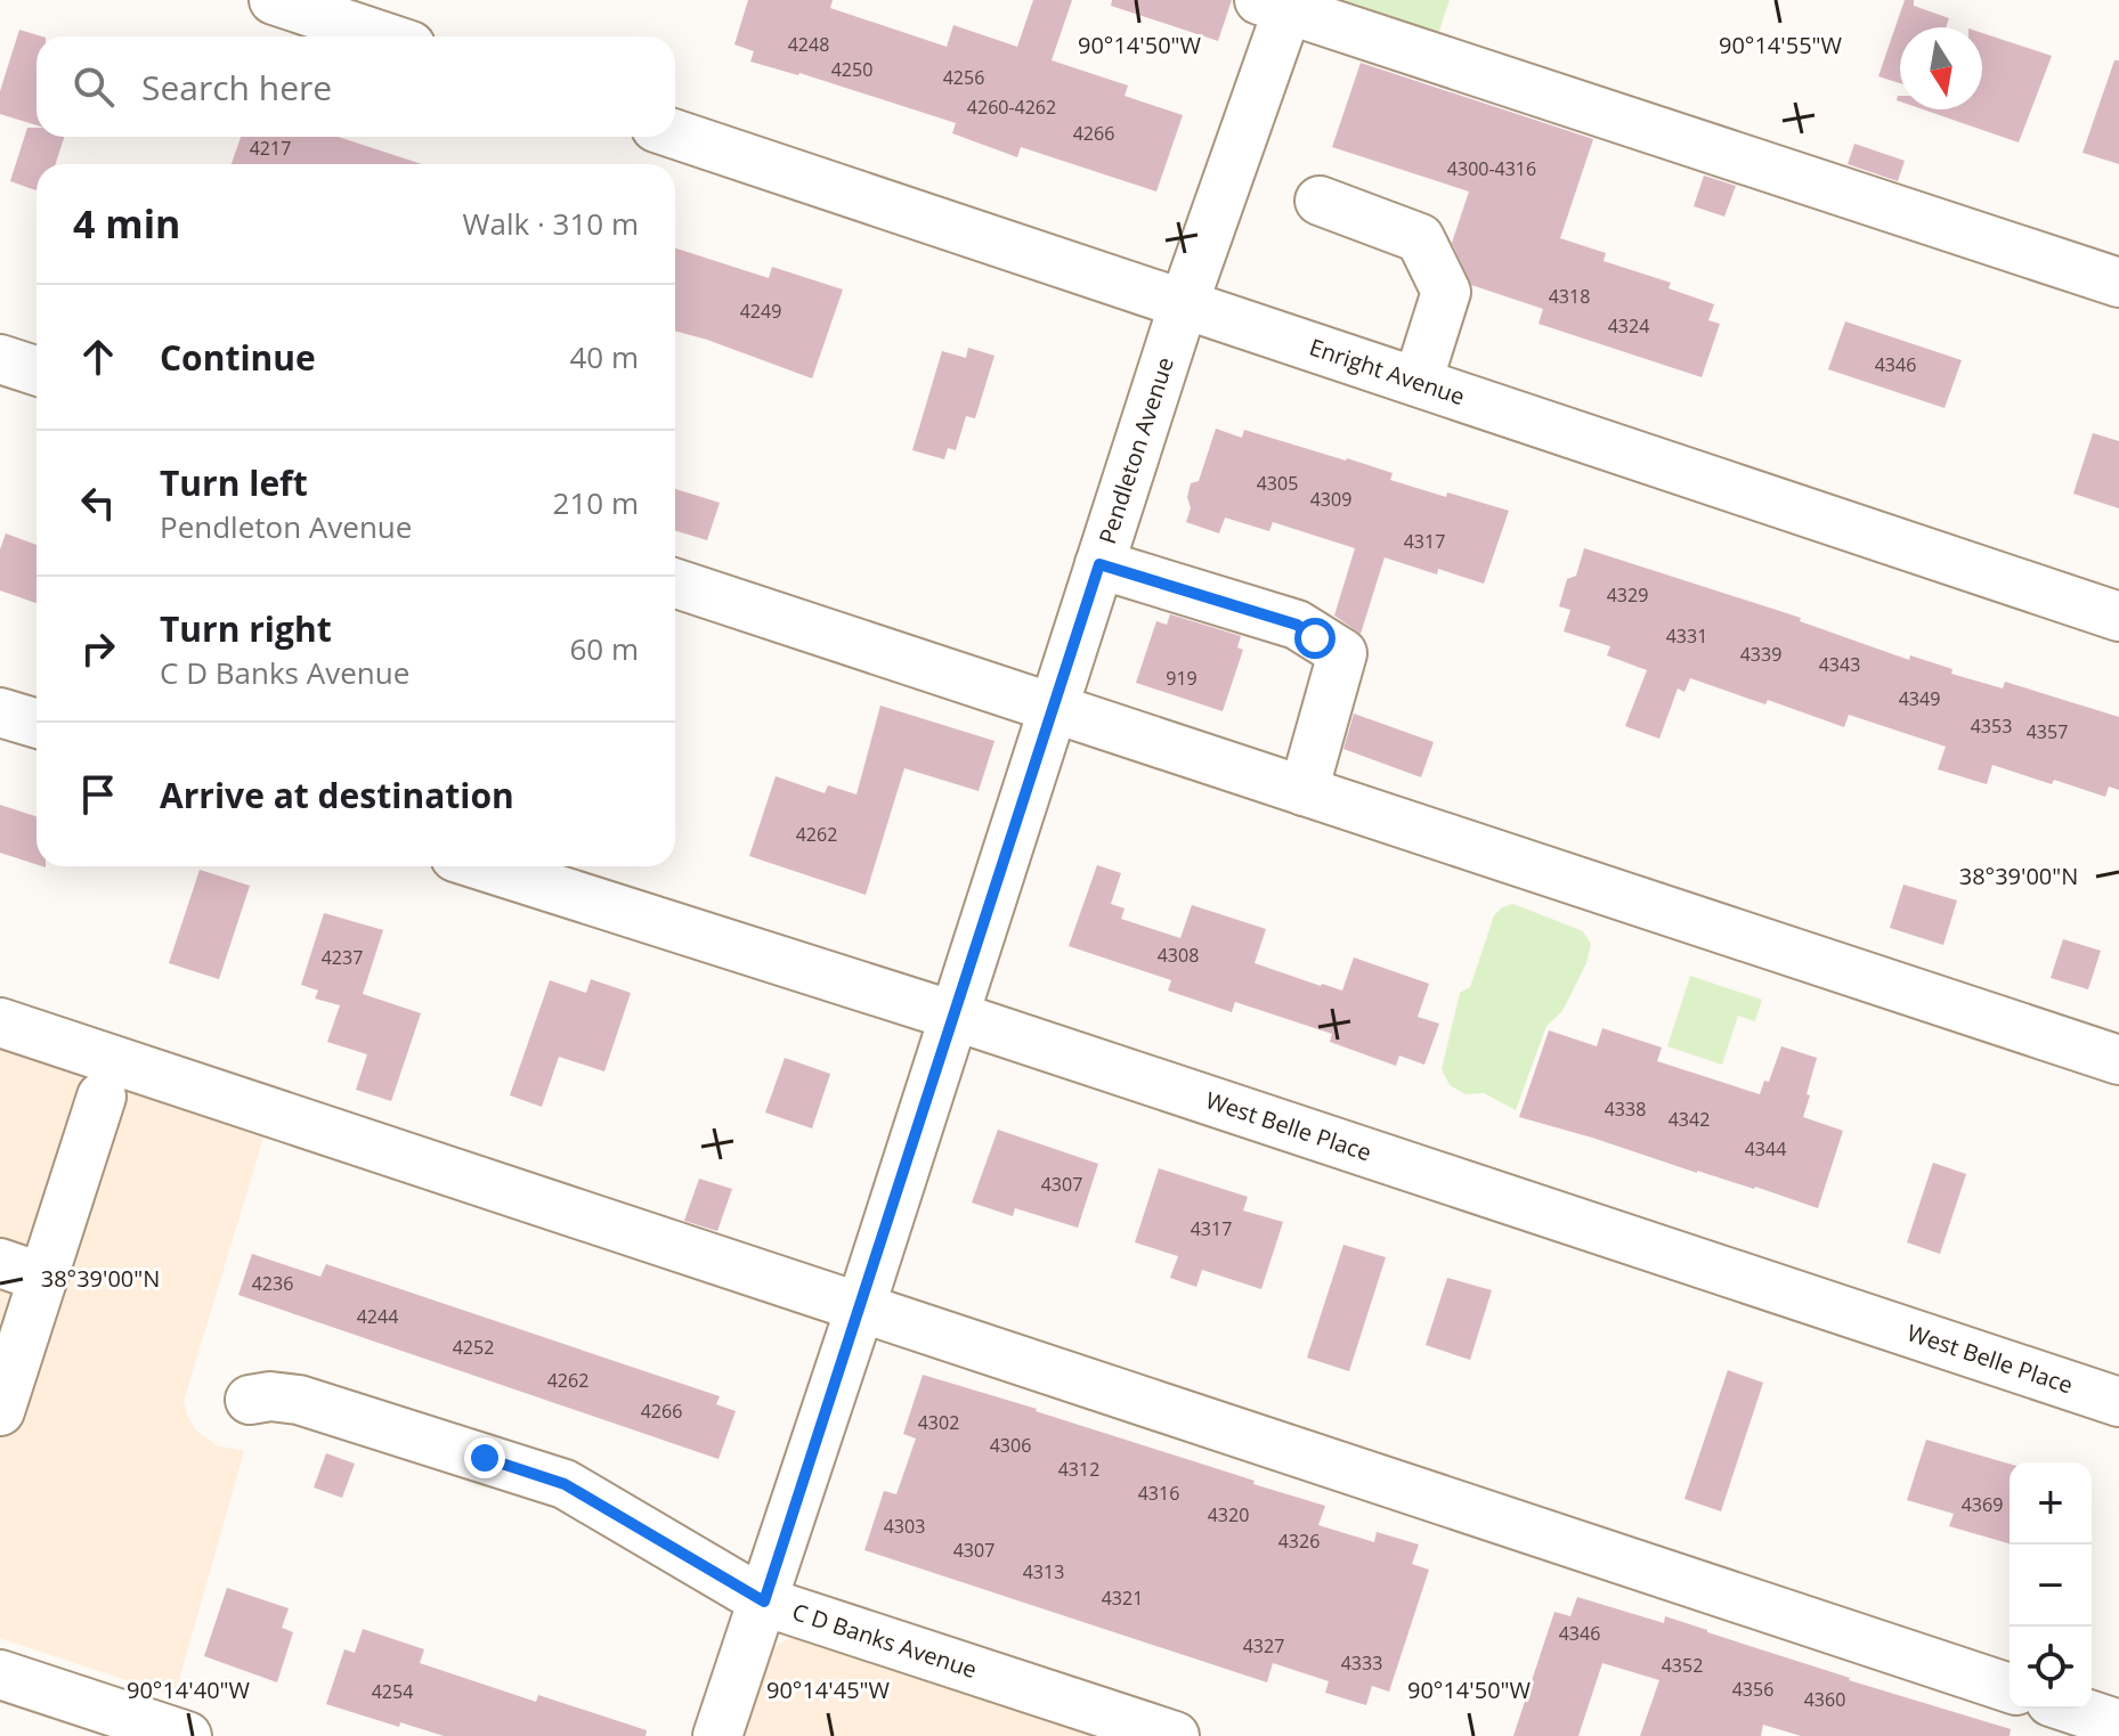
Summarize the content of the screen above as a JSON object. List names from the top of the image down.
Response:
{
  "streets": {
    "street": [
      "Enright Avenue",
      "Pendleton Avenue",
      "West Belle Place",
      "C D Banks Avenue"
    ]
  },
  "crossings": [
    ["Enright Avenue", "Pendleton Avenue"],
    ["Pendleton Avenue", "West Belle Place"],
    ["Pendleton Avenue", "C D Banks Avenue"]
  ],
  "house_numbers": [
    "4248",
    "4250",
    "4256",
    "4260-4262",
    "4266",
    "4217",
    "4300-4316",
    "4318",
    "4249",
    "4324",
    "4346",
    "4305",
    "4309",
    "4317",
    "4329",
    "4331",
    "4339",
    "4343",
    "919",
    "4349",
    "4353",
    "4357",
    "4262",
    "4308",
    "4237",
    "4338",
    "4342",
    "4344",
    "4307",
    "4317",
    "4236",
    "4244",
    "4252",
    "4262",
    "4266",
    "4302",
    "4306",
    "4312",
    "4316",
    "4369",
    "4320",
    "4303",
    "4326",
    "4307",
    "4313",
    "4321",
    "4346",
    "4327",
    "4333",
    "4352",
    "4356",
    "4254",
    "4360"
  ],
  "north": "bottom",
  "page": {
    "search": "Search here",
    "heading": ["4 min", "Walk · 310 m"],
    "list": [
      ["Continue", "40 m"],
      ["Turn left", "Pendleton Avenue", "210 m"],
      ["Turn right", "C D Banks Avenue", "60 m"],
      "Arrive at destination"
    ],
    "map_buttons": ["+", "−"]
  },
  "coordinates": [
    "90°14'50\"W",
    "90°14'55\"W",
    "38°39'00\"N",
    "90°14'40\"W",
    "90°14'45\"W"
  ]
}
